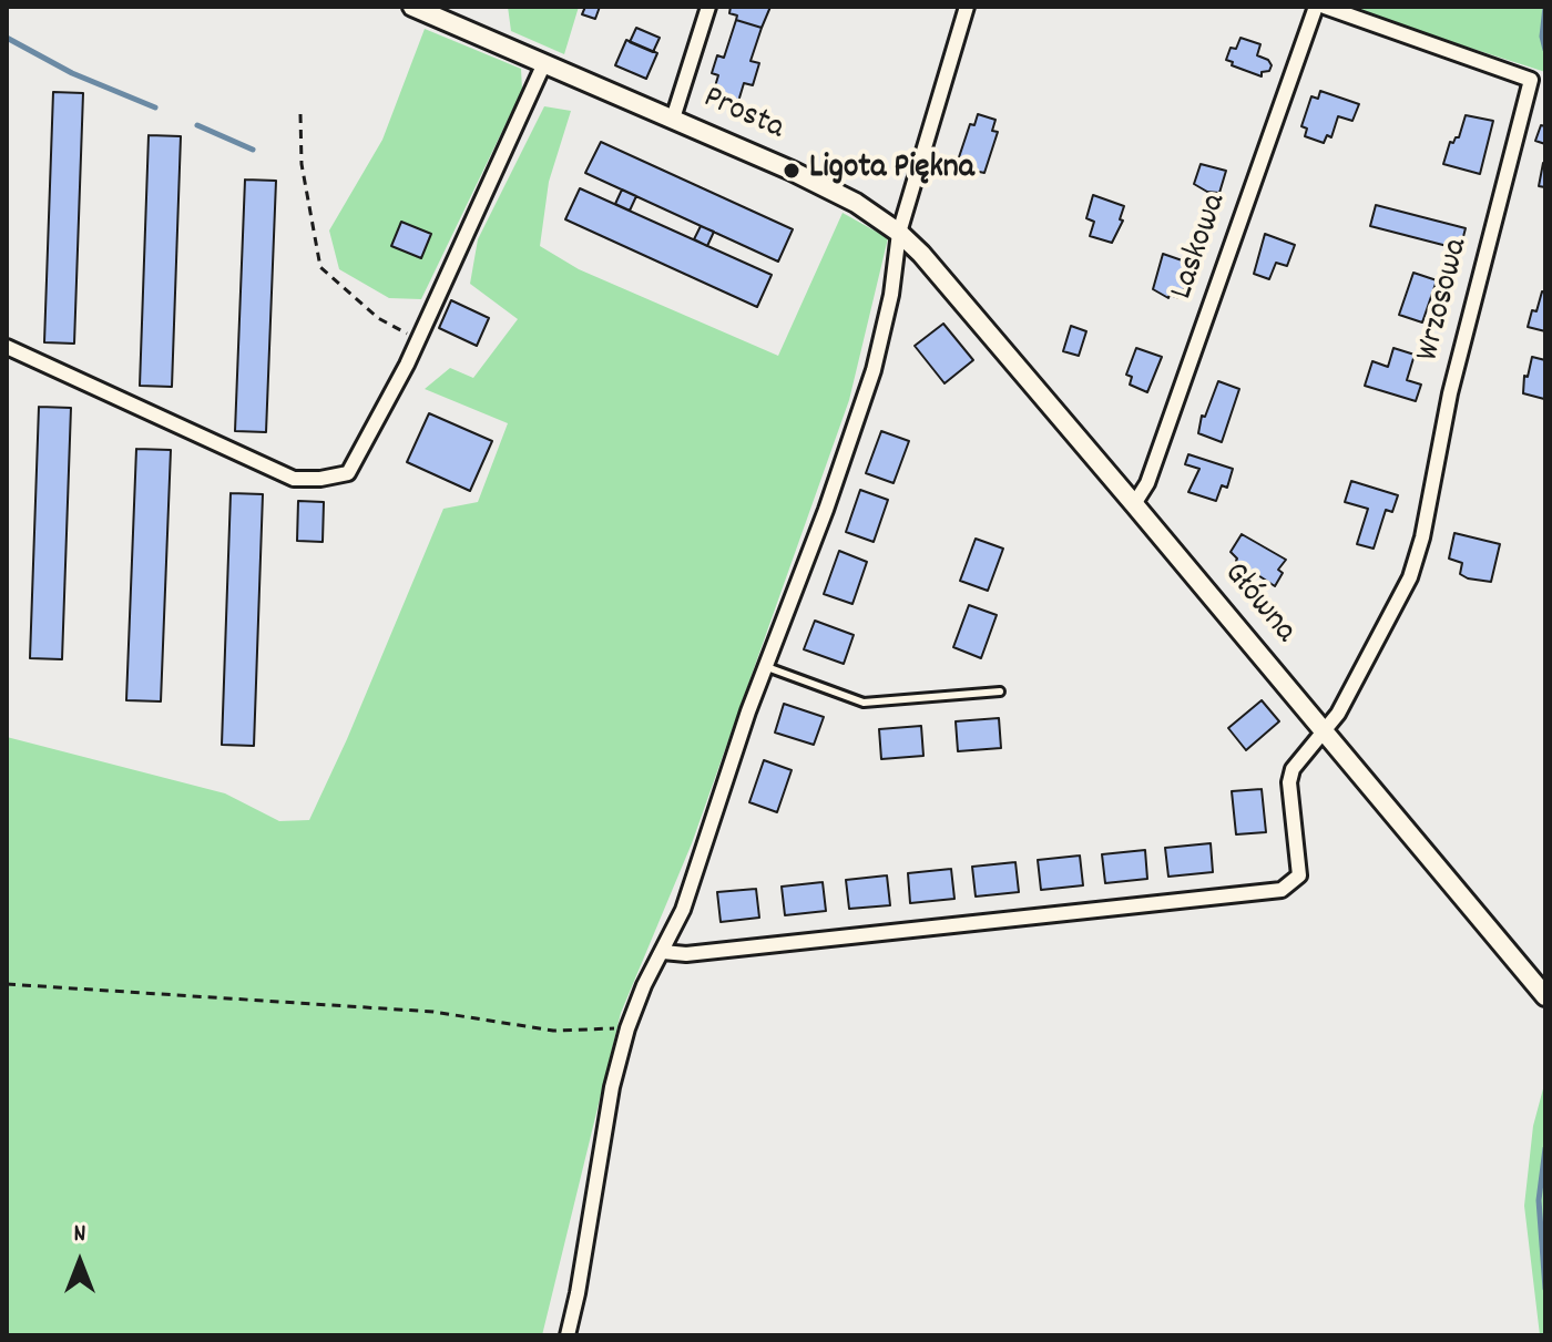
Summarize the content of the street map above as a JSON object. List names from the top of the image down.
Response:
{
  "streets": {
    "street": [
      "Prosta",
      "Laskowa",
      "Wrzosowa",
      "Główna"
    ]
  },
  "crossings": [
    ["Prosta", "Główna"],
    ["Laskowa", "Główna"],
    ["Wrzosowa", "Główna"]
  ],
  "places": ["Ligota Piękna"],
  "north": "top"
}
